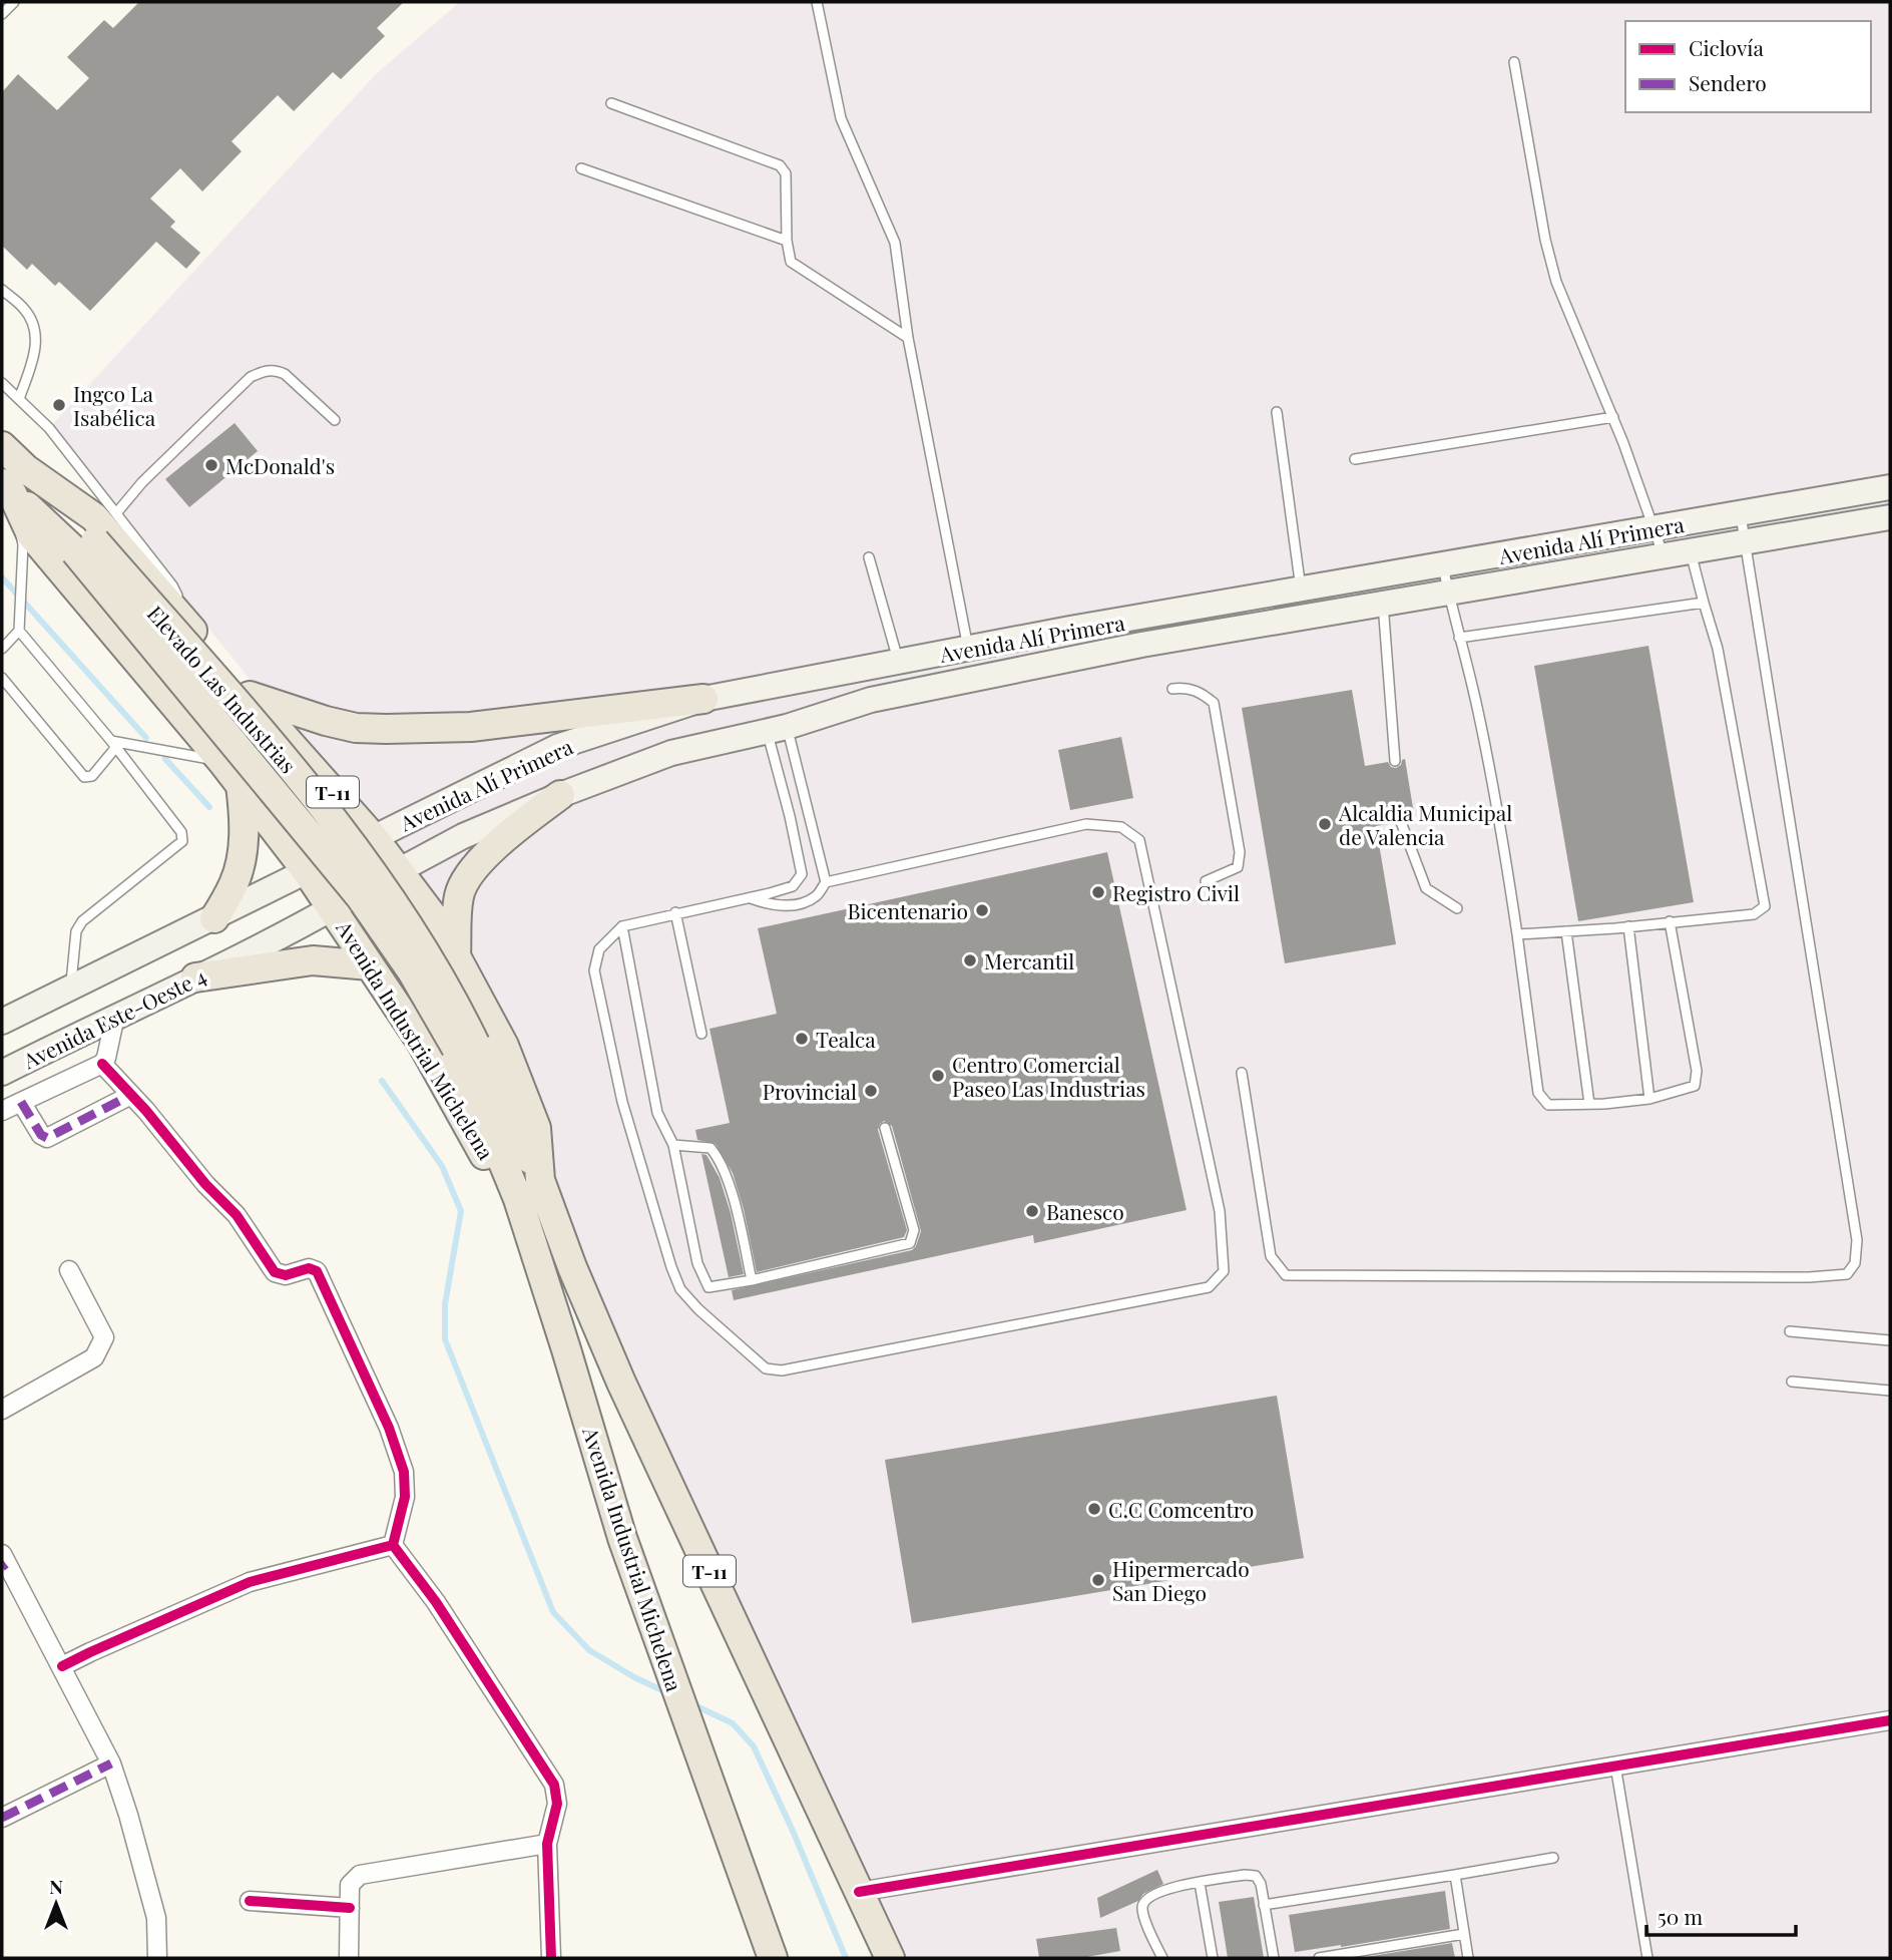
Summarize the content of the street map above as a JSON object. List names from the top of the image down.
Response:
{
  "streets": {
    "main road": [
      "Avenida Alí Primera",
      "Elevado Las Industrias",
      "T-11",
      "Avenida Este-Oeste 4",
      "Avenida Industrial Michelena"
    ]
  },
  "crossings": [
    ["Avenida Alí Primera", "Avenida Este-Oeste 4"],
    ["Avenida Alí Primera", "Avenida Industrial Michelena"],
    ["Elevado Las Industrias", "Avenida Industrial Michelena"]
  ],
  "places": [
    "Ingco La Isabélica",
    "McDonald's",
    "Alcaldia Municipal de Valencia",
    "Registro Civil",
    "Bicentenario",
    "Mercantil",
    "Tealca",
    "Centro Comercial Paseo Las Industrias",
    "Provincial",
    "Banesco",
    "C.C Comcentro",
    "Hipermercado San Diego"
  ],
  "legend": ["Ciclovía", "Sendero"],
  "scale_bar": "50 m",
  "north": "top"
}
